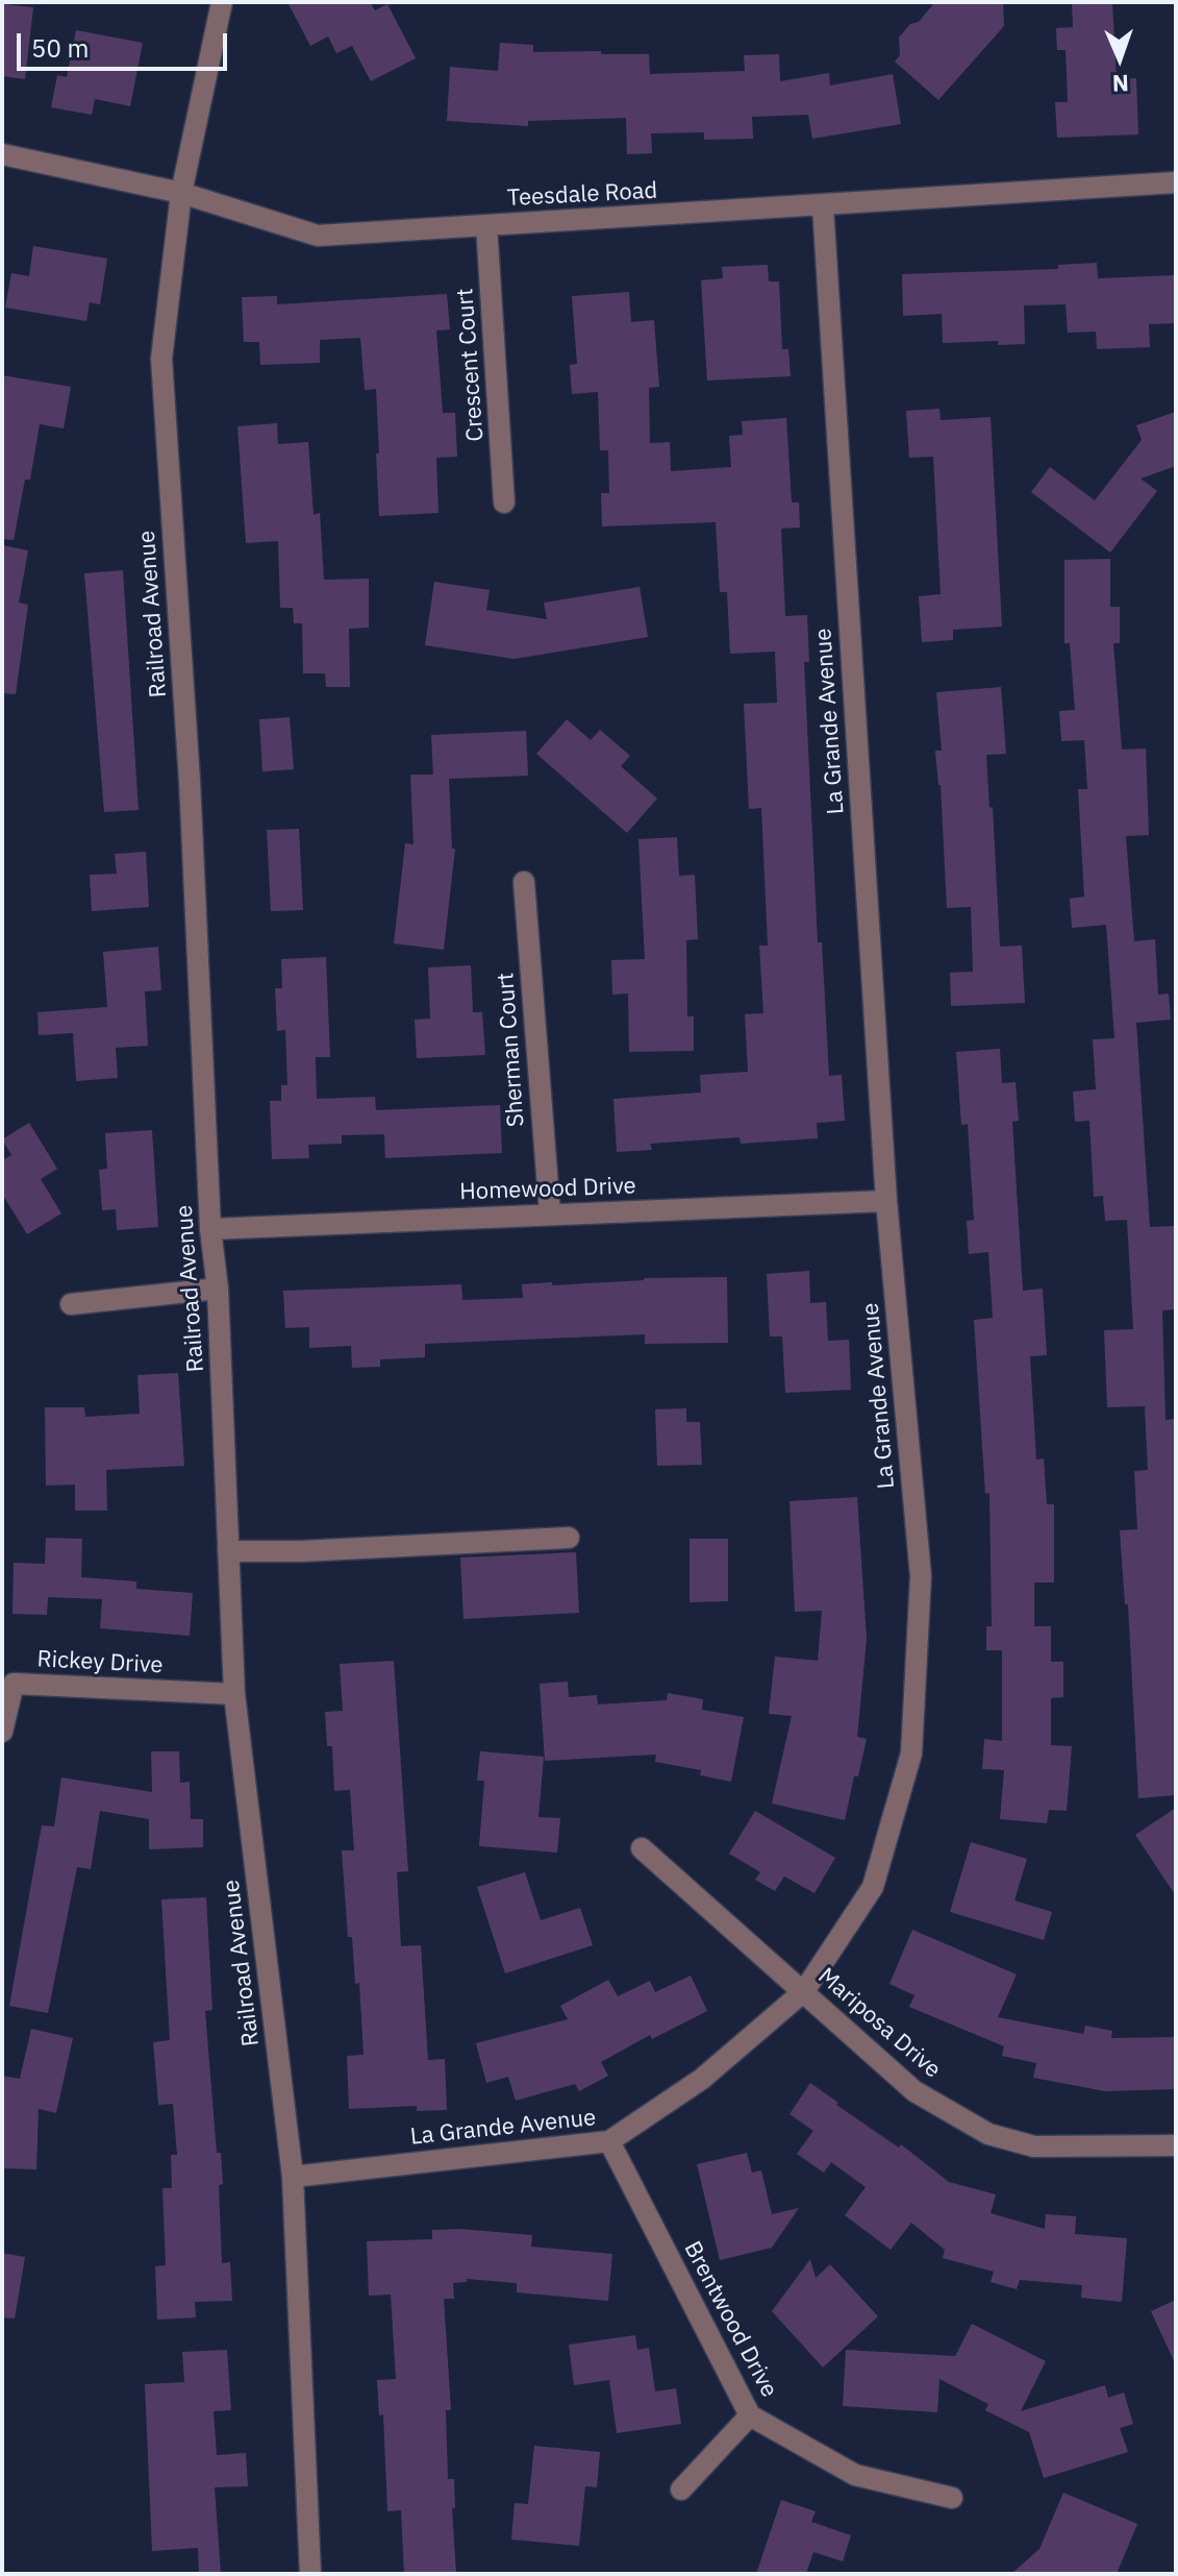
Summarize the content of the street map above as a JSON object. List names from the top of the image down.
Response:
{
  "streets": {
    "street": [
      "Teesdale Road",
      "Crescent Court",
      "Railroad Avenue",
      "La Grande Avenue",
      "Sherman Court",
      "Homewood Drive",
      "Rickey Drive",
      "Mariposa Drive",
      "Brentwood Drive"
    ]
  },
  "crossings": [
    ["Teesdale Road", "Crescent Court"],
    ["Teesdale Road", "Railroad Avenue"],
    ["Teesdale Road", "La Grande Avenue"],
    ["Railroad Avenue", "La Grande Avenue"],
    ["Railroad Avenue", "Homewood Drive"],
    ["Railroad Avenue", "Rickey Drive"],
    ["La Grande Avenue", "Homewood Drive"],
    ["La Grande Avenue", "Mariposa Drive"],
    ["La Grande Avenue", "Brentwood Drive"],
    ["Sherman Court", "Homewood Drive"]
  ],
  "scale_bar": "50 m",
  "north": "bottom"
}
